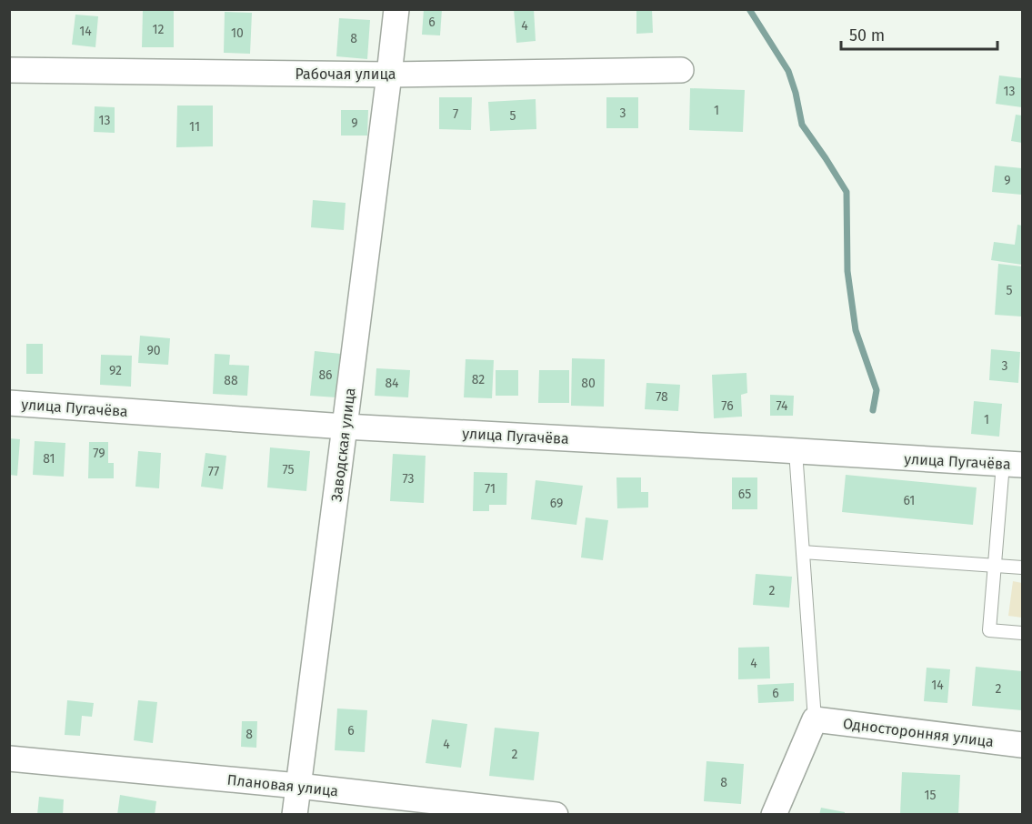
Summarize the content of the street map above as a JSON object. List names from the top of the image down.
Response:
{
  "streets": {
    "street": [
      "Рабочая улица",
      "улица Пугачёва",
      "Заводская улица",
      "Односторонняя улица",
      "Плановая улица"
    ]
  },
  "crossings": [
    ["Рабочая улица", "Заводская улица"],
    ["улица Пугачёва", "Заводская улица"],
    ["Заводская улица", "Плановая улица"]
  ],
  "house_numbers": [
    "6",
    "4",
    "12",
    "14",
    "10",
    "8",
    "13",
    "1",
    "3",
    "7",
    "5",
    "13",
    "9",
    "11",
    "9",
    "5",
    "90",
    "3",
    "92",
    "86",
    "82",
    "88",
    "84",
    "80",
    "78",
    "76",
    "74",
    "1",
    "79",
    "81",
    "75",
    "77",
    "73",
    "71",
    "65",
    "61",
    "69",
    "2",
    "4",
    "14",
    "2",
    "6",
    "6",
    "8",
    "4",
    "2",
    "8",
    "15"
  ],
  "scale_bar": "50 m"
}
